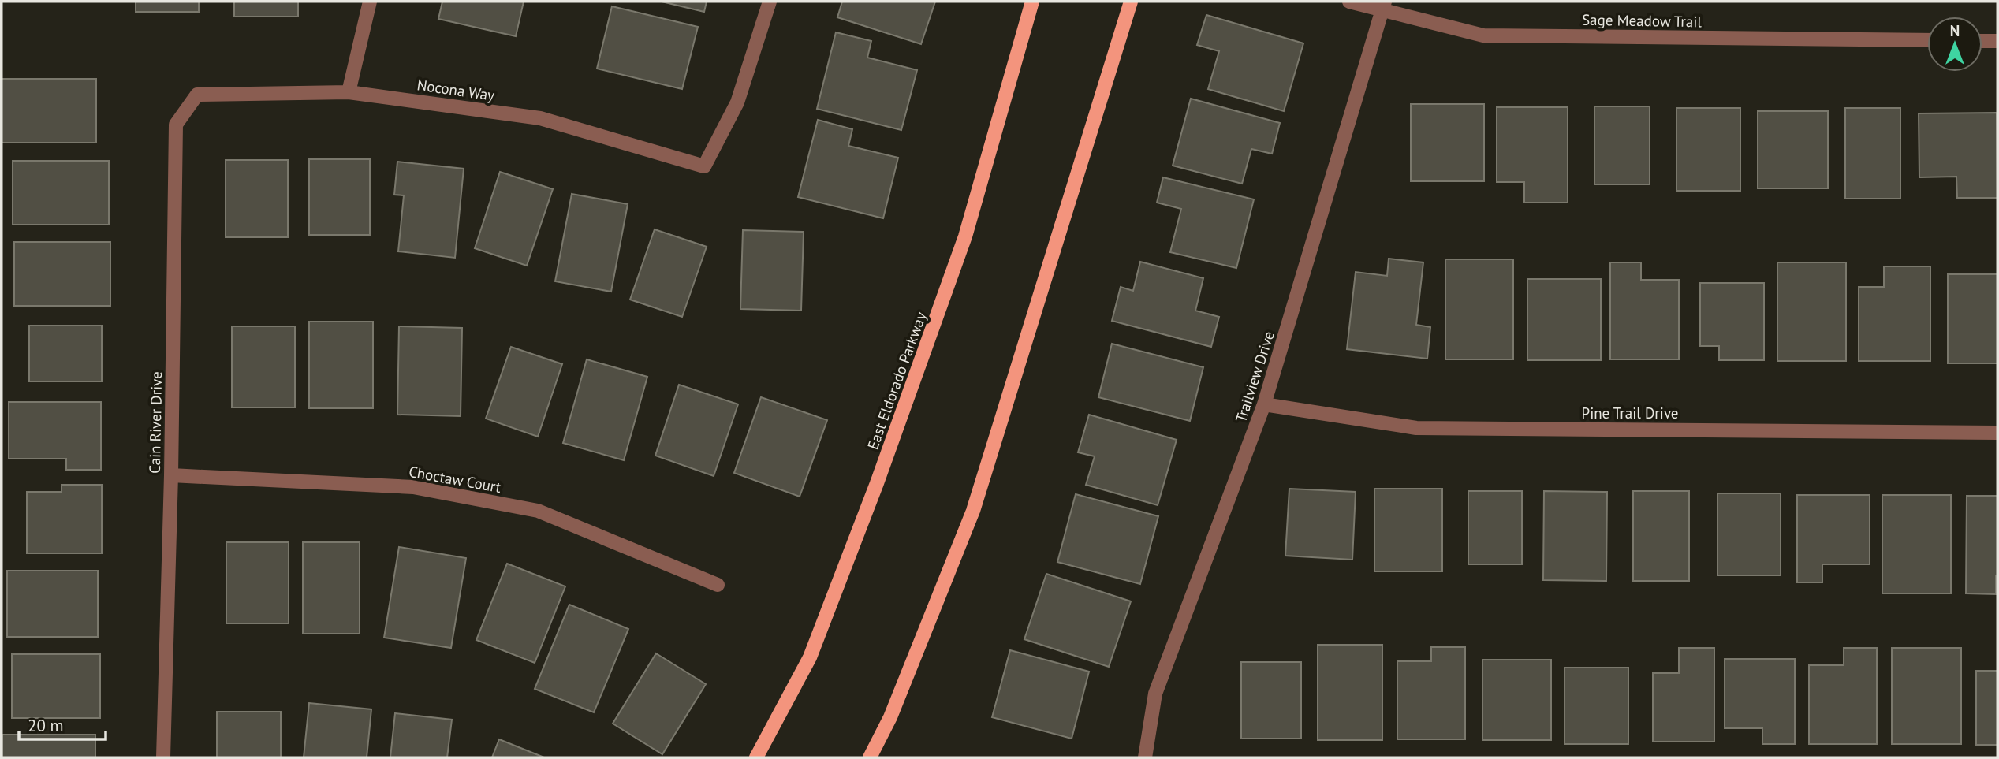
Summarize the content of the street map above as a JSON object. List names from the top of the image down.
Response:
{
  "streets": {
    "main road": ["East Eldorado Parkway"],
    "street": [
      "Sage Meadow Trail",
      "Nocona Way",
      "Trailview Drive",
      "Pine Trail Drive",
      "Cain River Drive",
      "Choctaw Court"
    ]
  },
  "crossings": [
    ["Sage Meadow Trail", "Trailview Drive"],
    ["Nocona Way", "Cain River Drive"],
    ["Trailview Drive", "Pine Trail Drive"],
    ["Cain River Drive", "Choctaw Court"]
  ],
  "scale_bar": "20 m",
  "north": "top"
}
